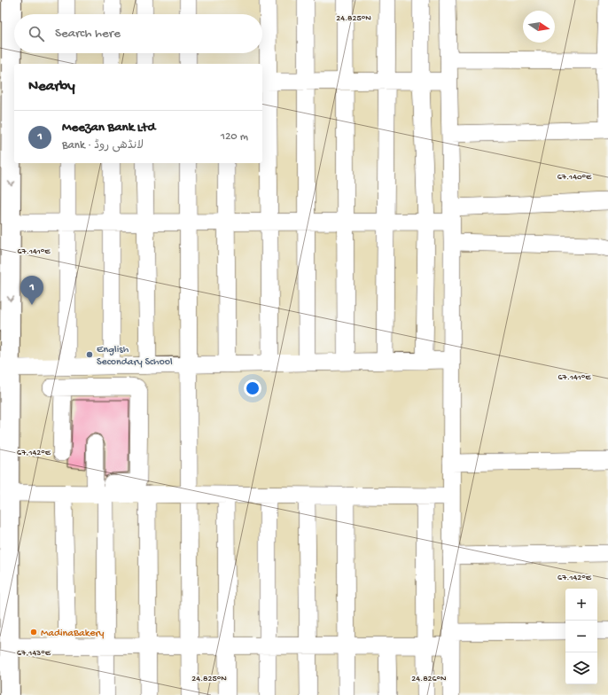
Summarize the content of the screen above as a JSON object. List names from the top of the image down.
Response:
{
  "places": ["English Secondary School", "MadinaBakery"],
  "north": "right",
  "page": {
    "search": "Search here",
    "heading": "Nearby",
    "list": [
      {
        "mark": "1",
        "name": "Meezan Bank Ltd",
        "note": "Bank · لانڈھی روڈ",
        "value": "120 m"
      }
    ],
    "pins": "1",
    "map_buttons": ["+", "−"]
  },
  "coordinates": [
    "24.825°N",
    "67.140°E",
    "67.141°E",
    "67.142°E",
    "67.143°E",
    "24.826°N"
  ]
}
